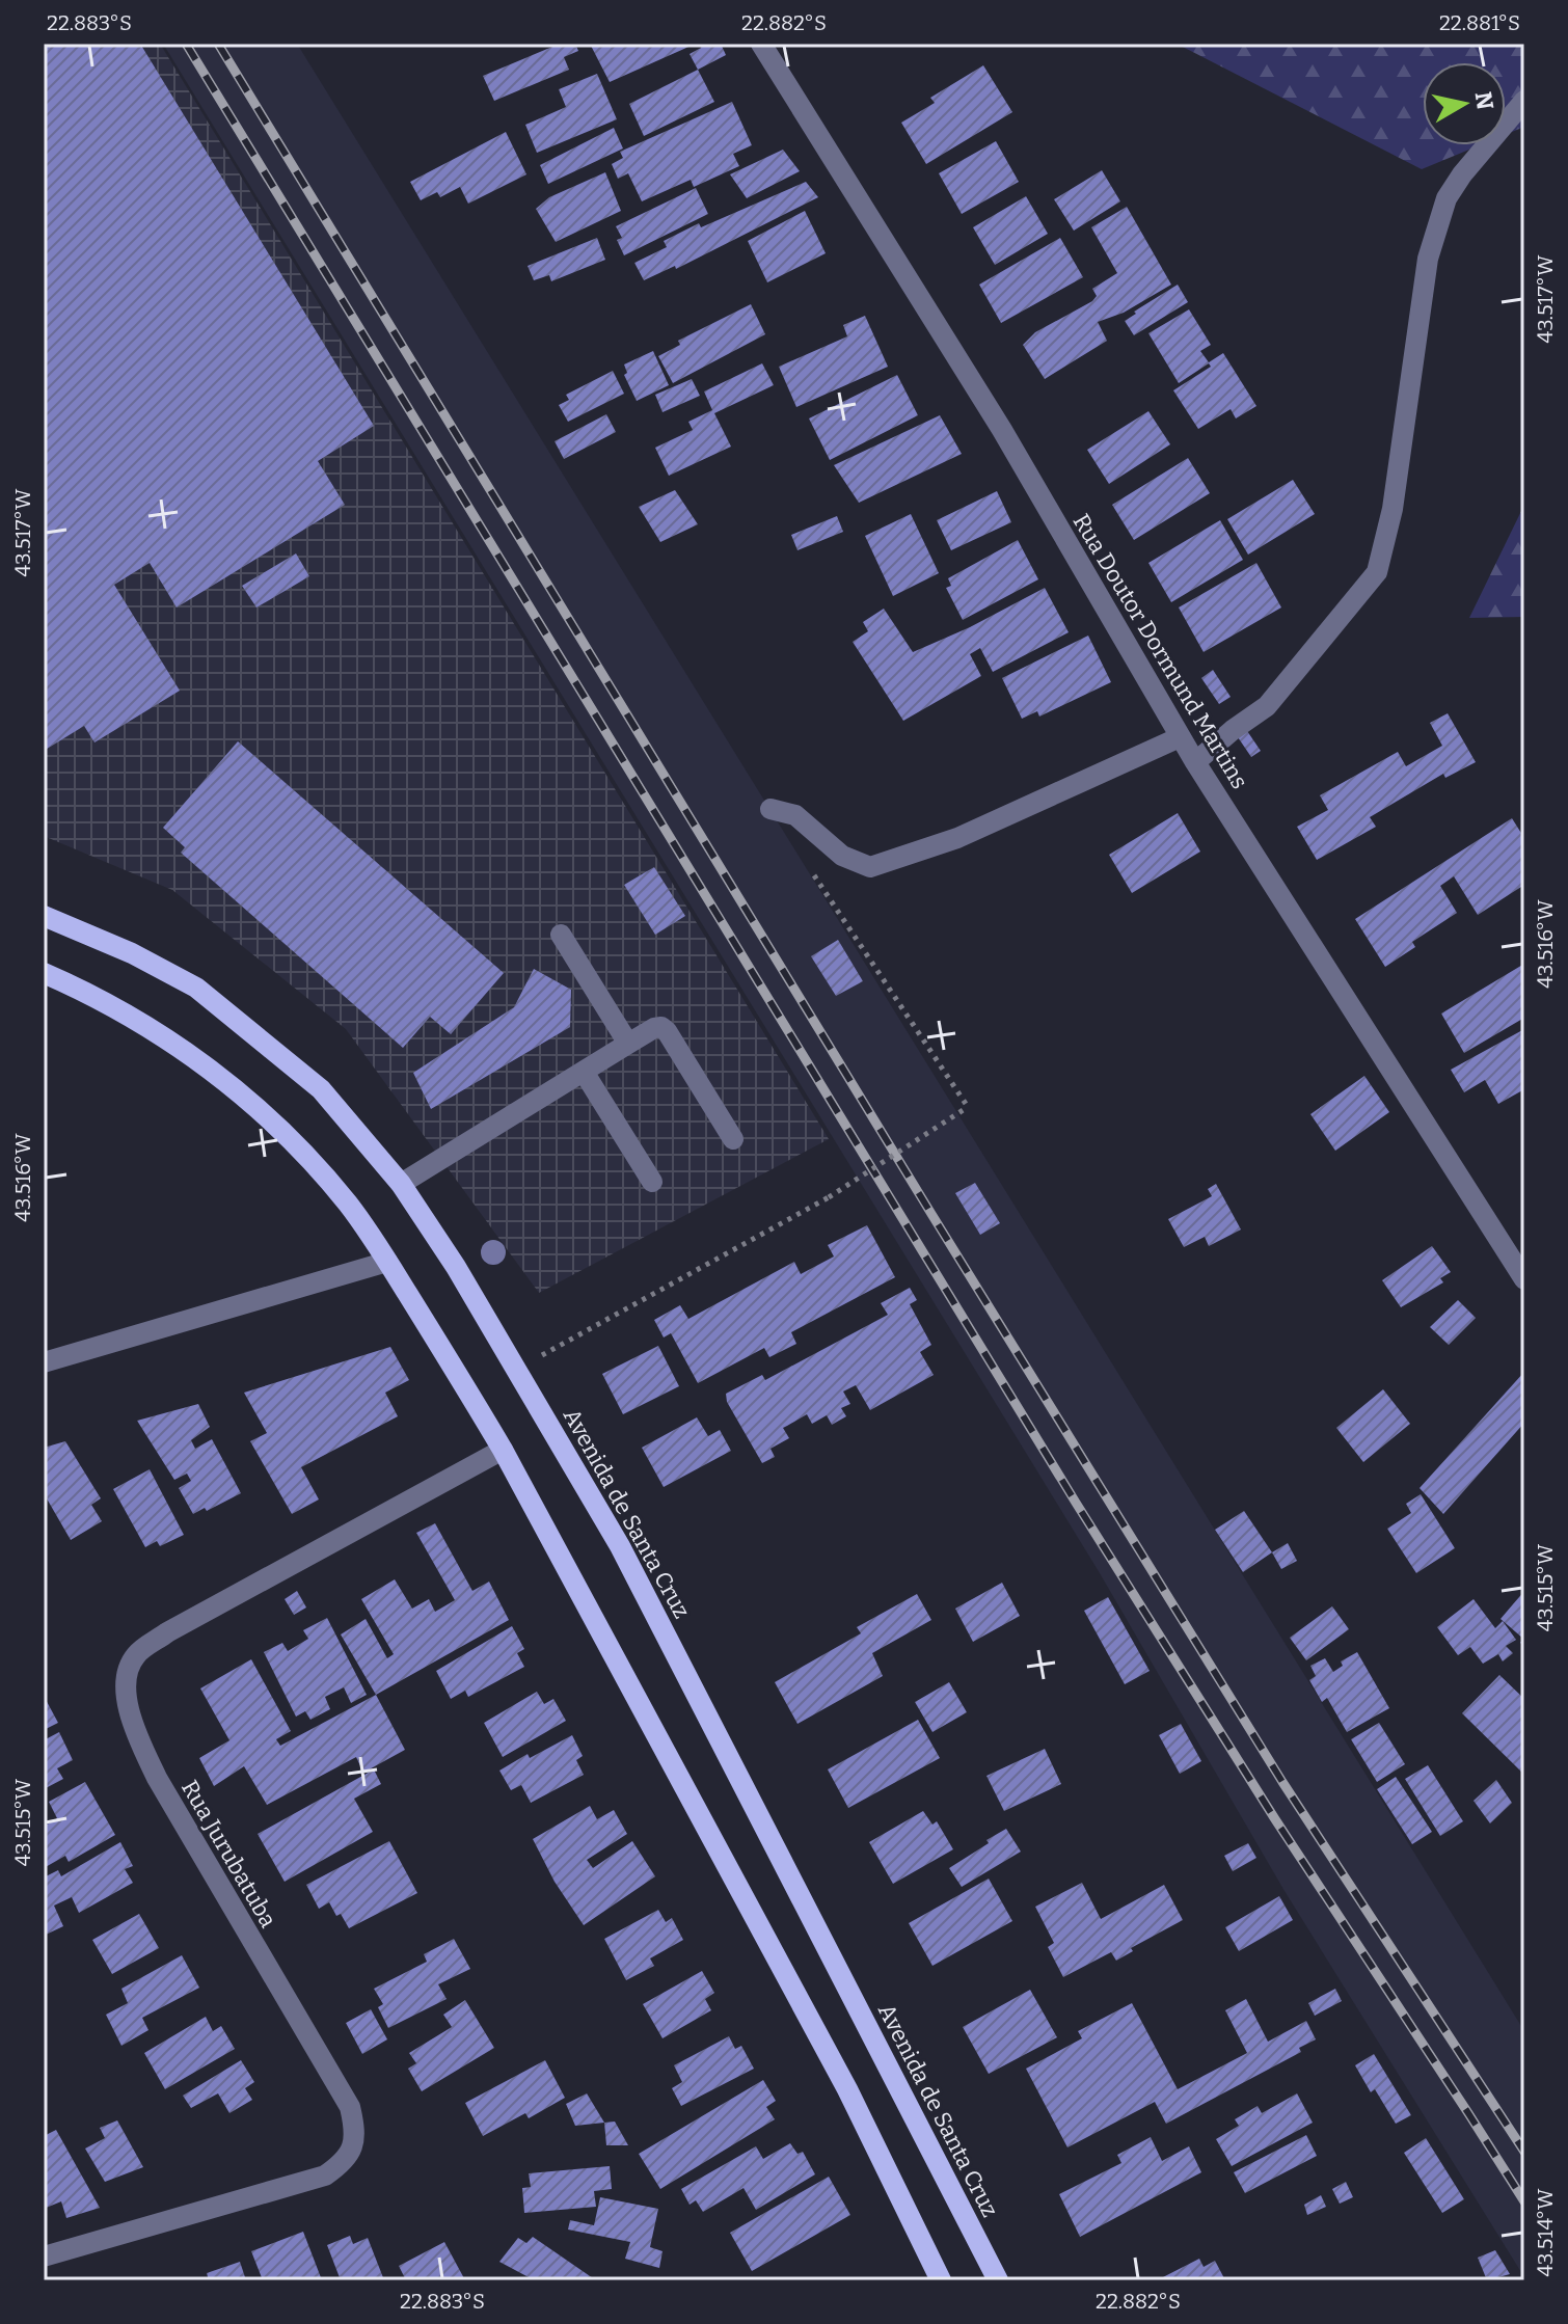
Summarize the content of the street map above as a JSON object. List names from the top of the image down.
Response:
{
  "streets": {
    "main road": ["Avenida de Santa Cruz"],
    "street": ["Rua Doutor Dormund Martins", "Rua Jurubatuba"]
  },
  "north": "right",
  "coordinates": [
    "22.883°S",
    "22.882°S",
    "22.881°S",
    "43.517°W",
    "43.516°W",
    "43.515°W",
    "43.514°W"
  ]
}
